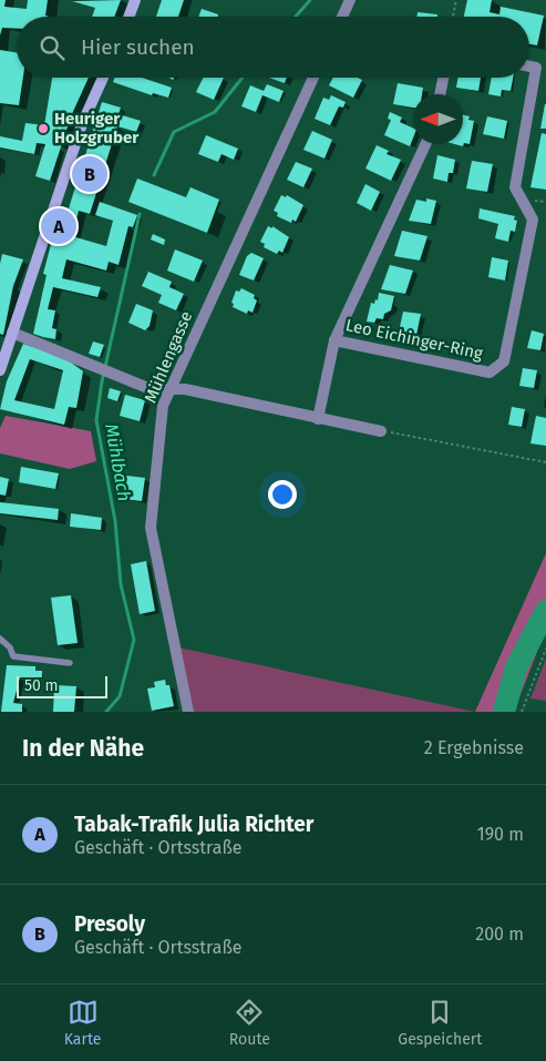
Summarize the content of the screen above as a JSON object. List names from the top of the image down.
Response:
{
  "streets": {
    "street": ["Leo Eichinger-Ring", "Mühlengasse"]
  },
  "water": ["Mühlbach"],
  "places": ["Heuriger Holzgruber"],
  "scale_bar": "50 m",
  "north": "left",
  "page": {
    "search": "Hier suchen",
    "pins": ["B", "A"],
    "scale": "50 m",
    "heading": ["In der Nähe", "2 Ergebnisse"],
    "list": [
      {
        "mark": "A",
        "name": "Tabak-Trafik Julia Richter",
        "note": "Geschäft · Ortsstraße",
        "value": "190 m"
      },
      {
        "mark": "B",
        "name": "Presoly",
        "note": "Geschäft · Ortsstraße",
        "value": "200 m"
      }
    ],
    "nav": ["Karte", "Route", "Gespeichert"]
  }
}
